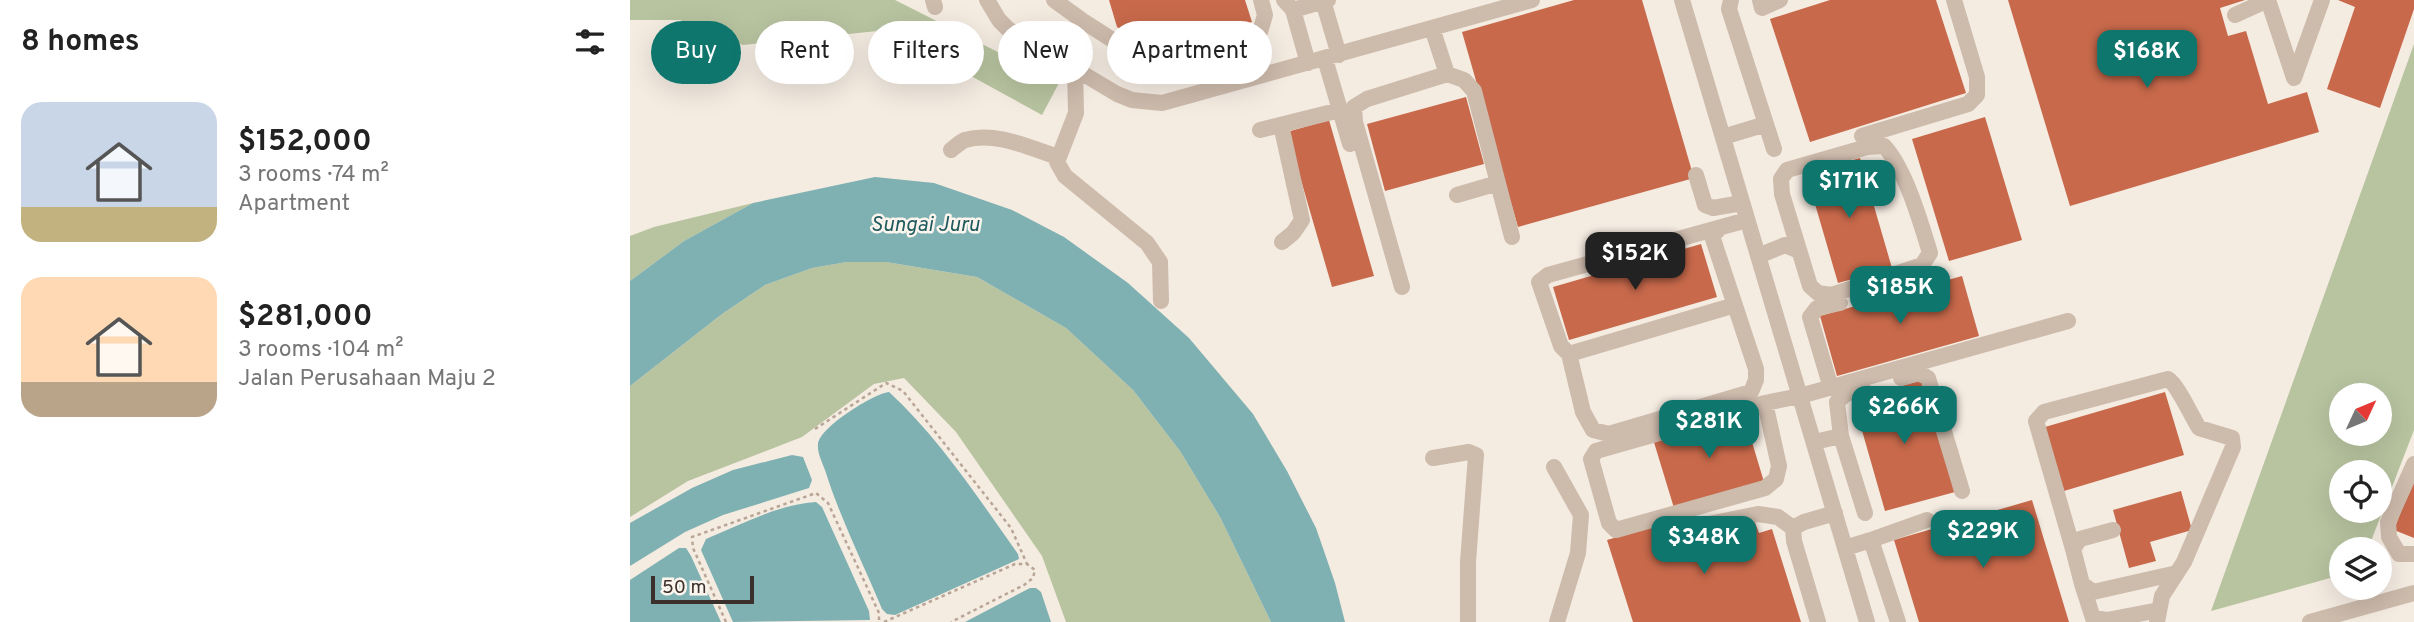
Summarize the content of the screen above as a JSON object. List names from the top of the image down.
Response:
{
  "water": ["Sungai Juru"],
  "scale_bar": "50 m",
  "north": "top right",
  "page": {
    "heading": "8 homes",
    "chip": [
      "Buy",
      "Rent",
      "Filters",
      "New",
      "Apartment"
    ],
    "price": [
      "$168K",
      "$171K",
      "$152K",
      "$185K",
      "$266K",
      "$281K",
      "$229K",
      "$348K"
    ],
    "list": [
      {
        "name": "$152,000",
        "note": "3 rooms · 74 m² · Apartment"
      },
      {
        "name": "$281,000",
        "note": "3 rooms · 104 m² · Jalan Perusahaan Maju 2"
      }
    ],
    "scale": "50 m"
  }
}
